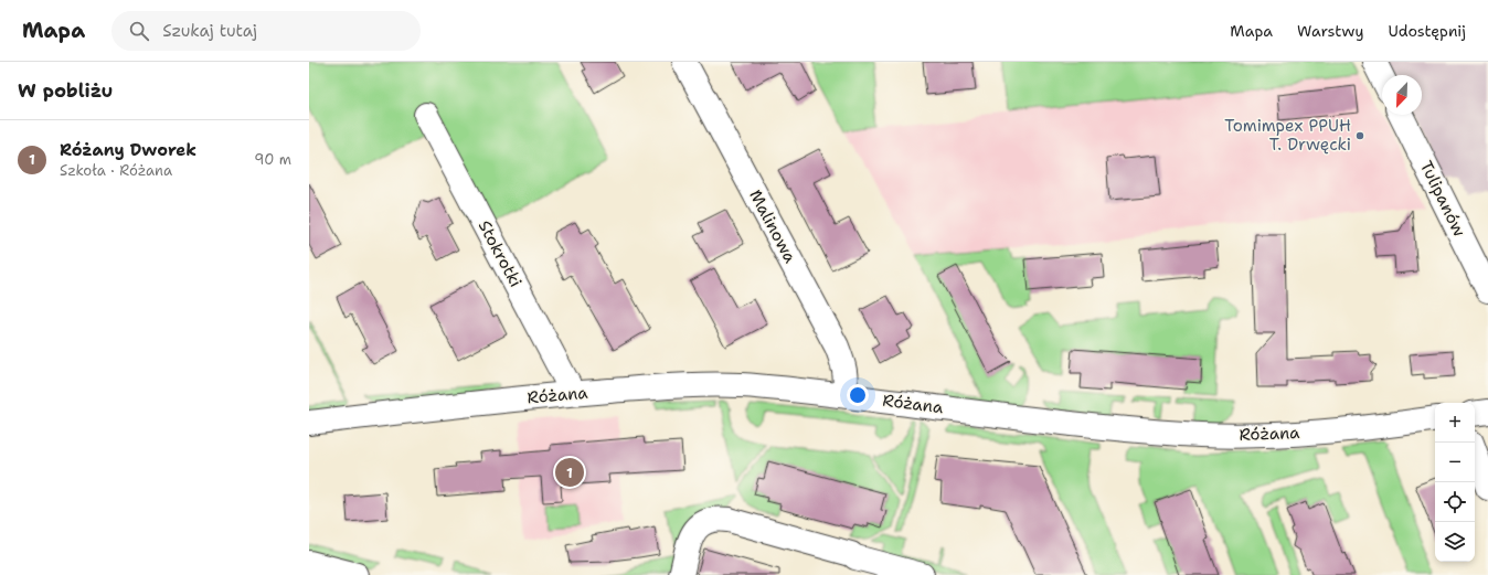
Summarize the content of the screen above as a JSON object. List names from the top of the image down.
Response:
{
  "streets": {
    "street": [
      "Tulipanów",
      "Malinowa",
      "Stokrotki",
      "Różana"
    ]
  },
  "crossings": [
    ["Malinowa", "Różana"],
    ["Stokrotki", "Różana"]
  ],
  "places": ["Tomimpex PPUH T. Drwęcki"],
  "north": "bottom left",
  "page": {
    "header": "Mapa",
    "search": "Szukaj tutaj",
    "nav": ["Mapa", "Warstwy", "Udostępnij"],
    "heading": "W pobliżu",
    "list": [
      {
        "mark": "1",
        "name": "Różany Dworek",
        "note": "Szkoła · Różana",
        "value": "90 m"
      }
    ],
    "map_buttons": ["+", "−"],
    "pins": "1"
  }
}
